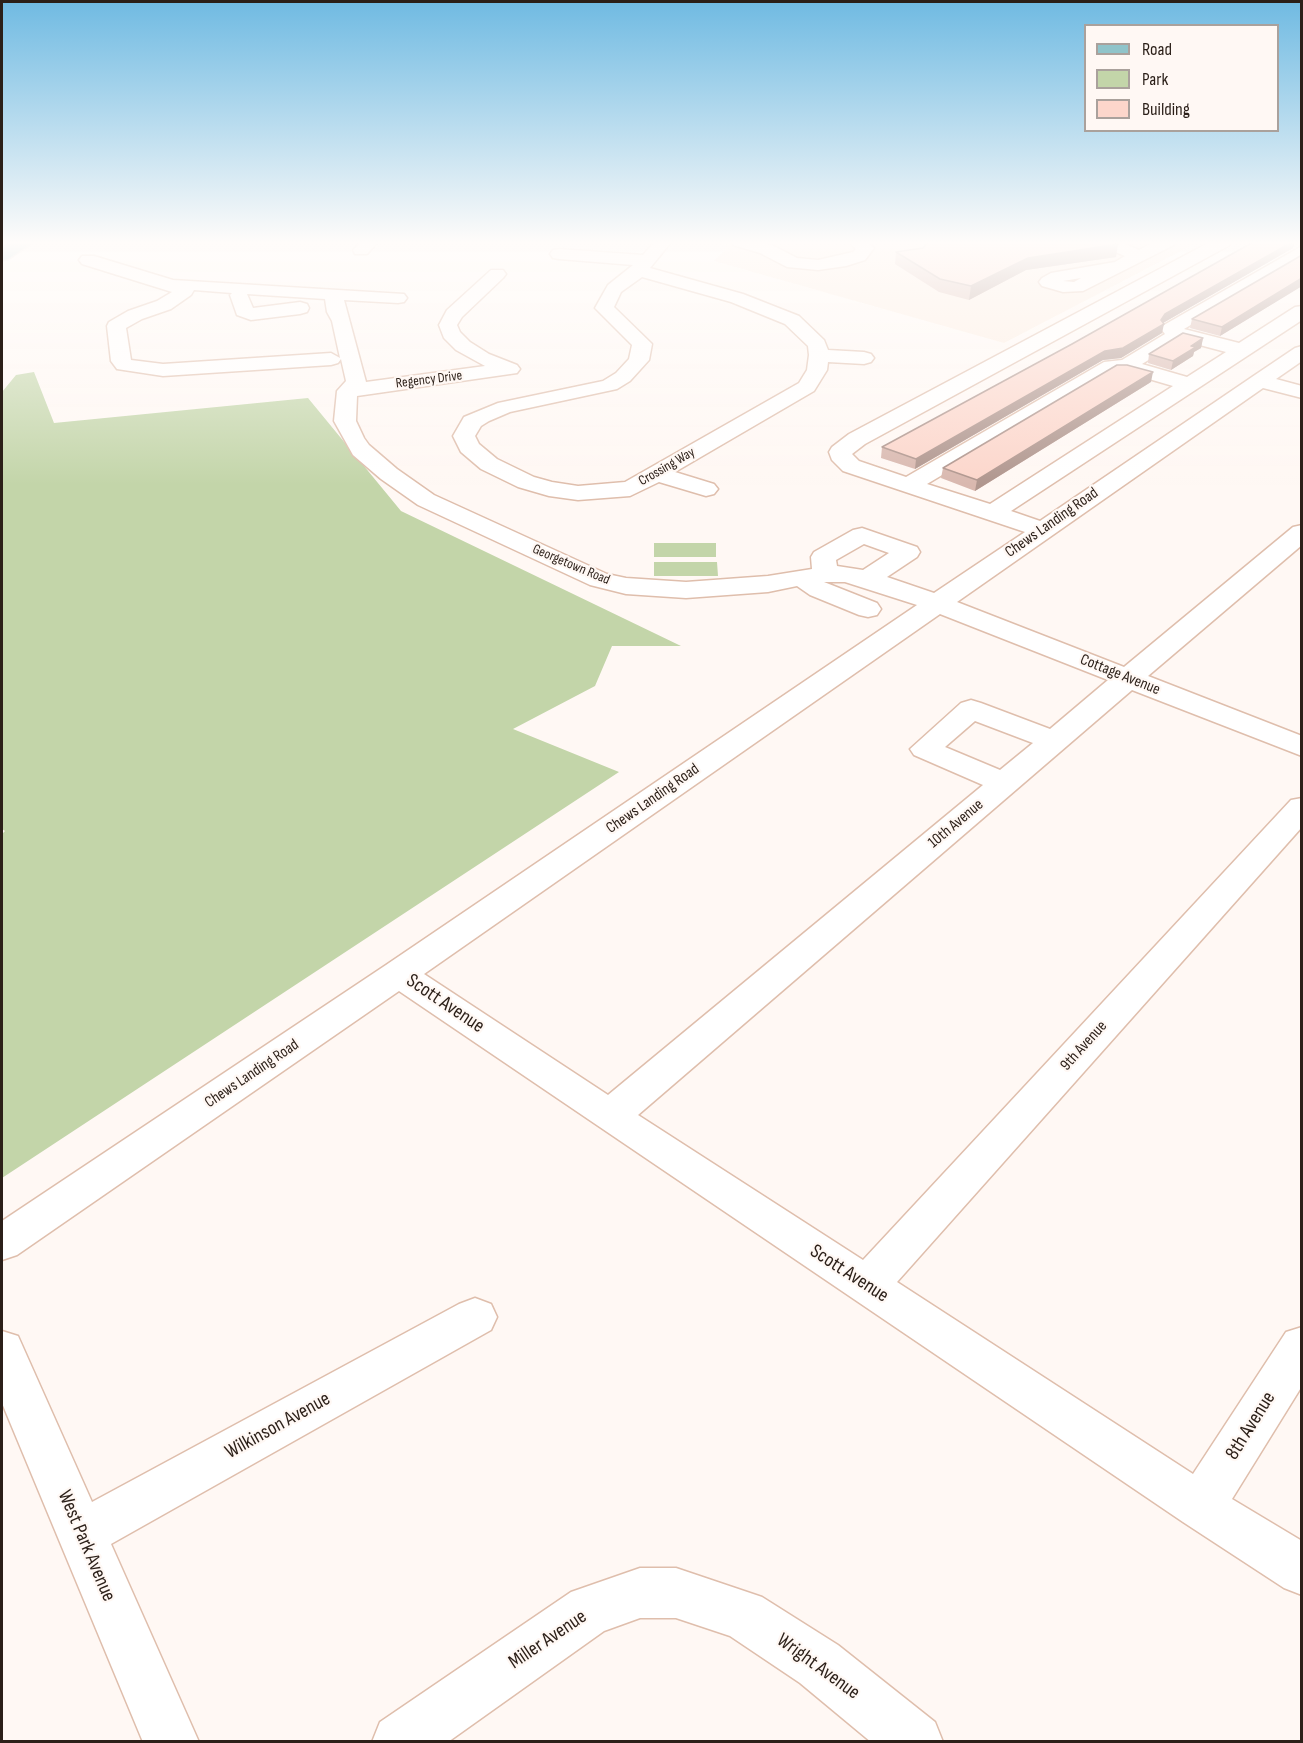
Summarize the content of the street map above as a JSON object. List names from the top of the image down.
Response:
{
  "streets": {
    "street": [
      "Regency Drive",
      "Crossing Way",
      "Chews Landing Road",
      "Georgetown Road",
      "Cottage Avenue",
      "10th Avenue",
      "Scott Avenue",
      "9th Avenue",
      "Wilkinson Avenue",
      "8th Avenue",
      "West Park Avenue",
      "Miller Avenue",
      "Wright Avenue"
    ]
  },
  "crossings": [
    ["Regency Drive", "Georgetown Road"],
    ["Chews Landing Road", "Georgetown Road"],
    ["Chews Landing Road", "Cottage Avenue"],
    ["Chews Landing Road", "Scott Avenue"],
    ["Georgetown Road", "Cottage Avenue"],
    ["Cottage Avenue", "10th Avenue"],
    ["10th Avenue", "Scott Avenue"],
    ["Scott Avenue", "9th Avenue"],
    ["Scott Avenue", "8th Avenue"],
    ["Wilkinson Avenue", "West Park Avenue"],
    ["Miller Avenue", "Wright Avenue"]
  ],
  "legend": ["Road", "Park", "Building"]
}
